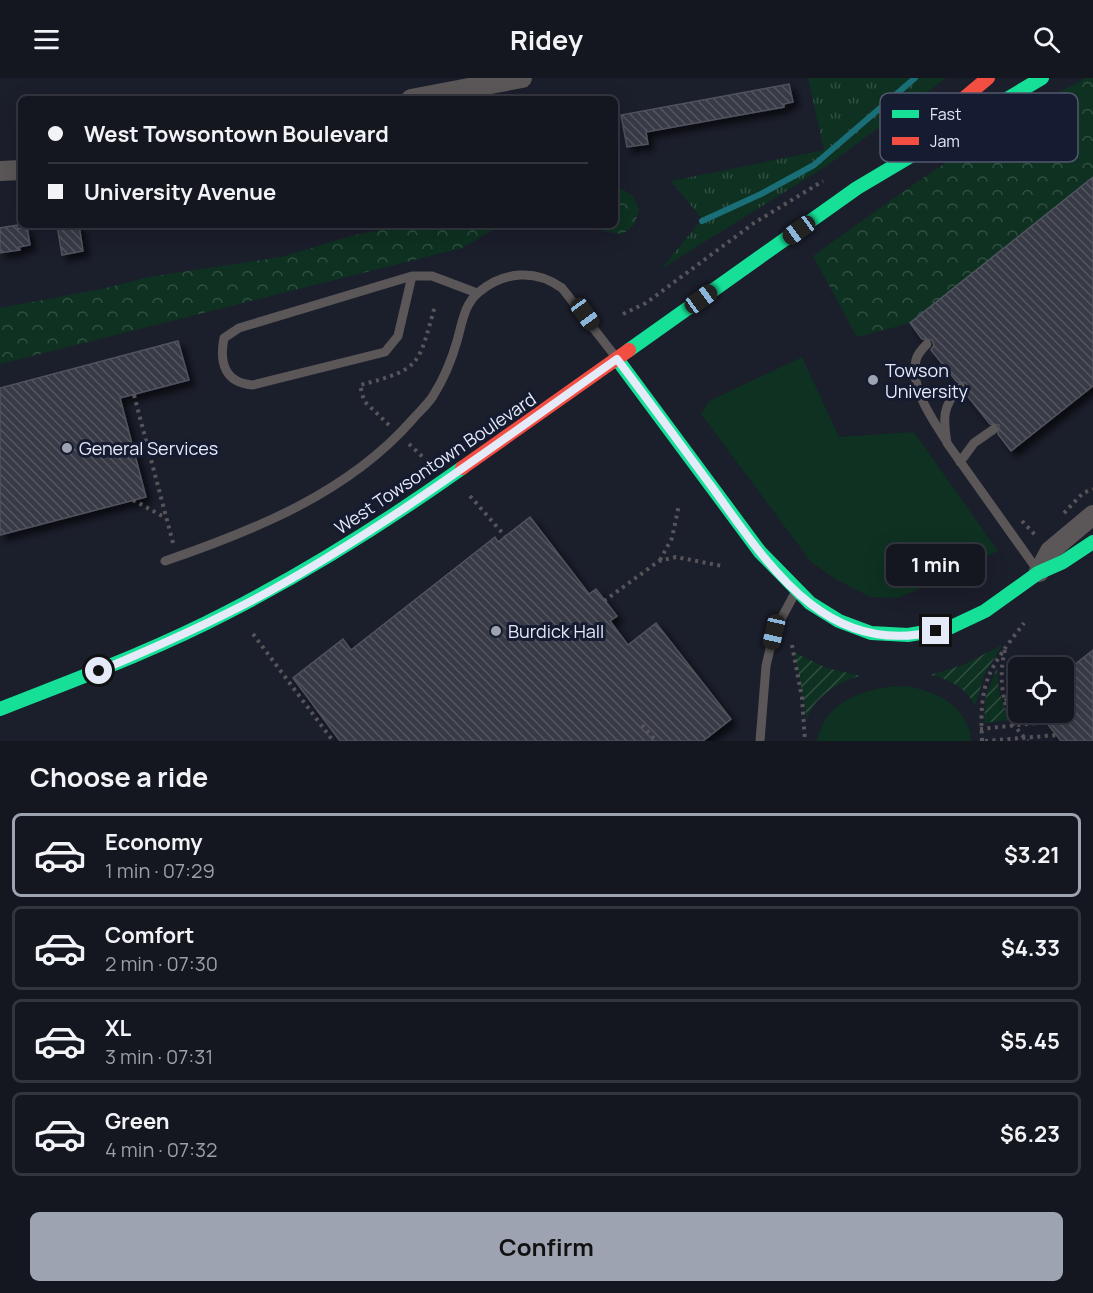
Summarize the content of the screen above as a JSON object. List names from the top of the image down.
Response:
{
  "streets": {
    "main road": ["West Towsontown Boulevard"]
  },
  "places": ["Towson University", "General Services", "Burdick Hall"],
  "legend": ["Fast", "Jam"],
  "page": {
    "header": "Ridey",
    "banner": ["West Towsontown Boulevard", "University Avenue"],
    "bubble": "1 min",
    "heading": "Choose a ride",
    "list": [
      {
        "name": "Economy",
        "note": "1 min · 07:29",
        "value": "$3.21"
      },
      {
        "name": "Comfort",
        "note": "2 min · 07:30",
        "value": "$4.33"
      },
      {
        "name": "XL",
        "note": "3 min · 07:31",
        "value": "$5.45"
      },
      {
        "name": "Green",
        "note": "4 min · 07:32",
        "value": "$6.23"
      }
    ],
    "buttons": "Confirm"
  }
}
